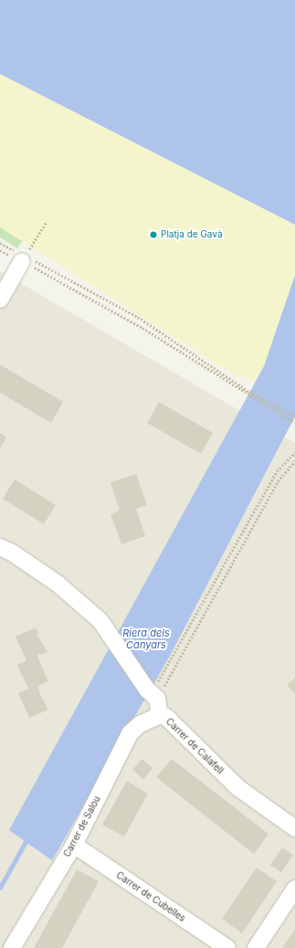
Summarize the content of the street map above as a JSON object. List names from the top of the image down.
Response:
{
  "streets": {
    "street": ["Carrer de Calafell", "Carrer de Salou", "Carrer de Cubelles"]
  },
  "crossings": [
    ["Carrer de Calafell", "Carrer de Salou"],
    ["Carrer de Salou", "Carrer de Cubelles"]
  ],
  "water": ["Riera dels Canyars"],
  "places": ["Platja de Gavà"]
}
